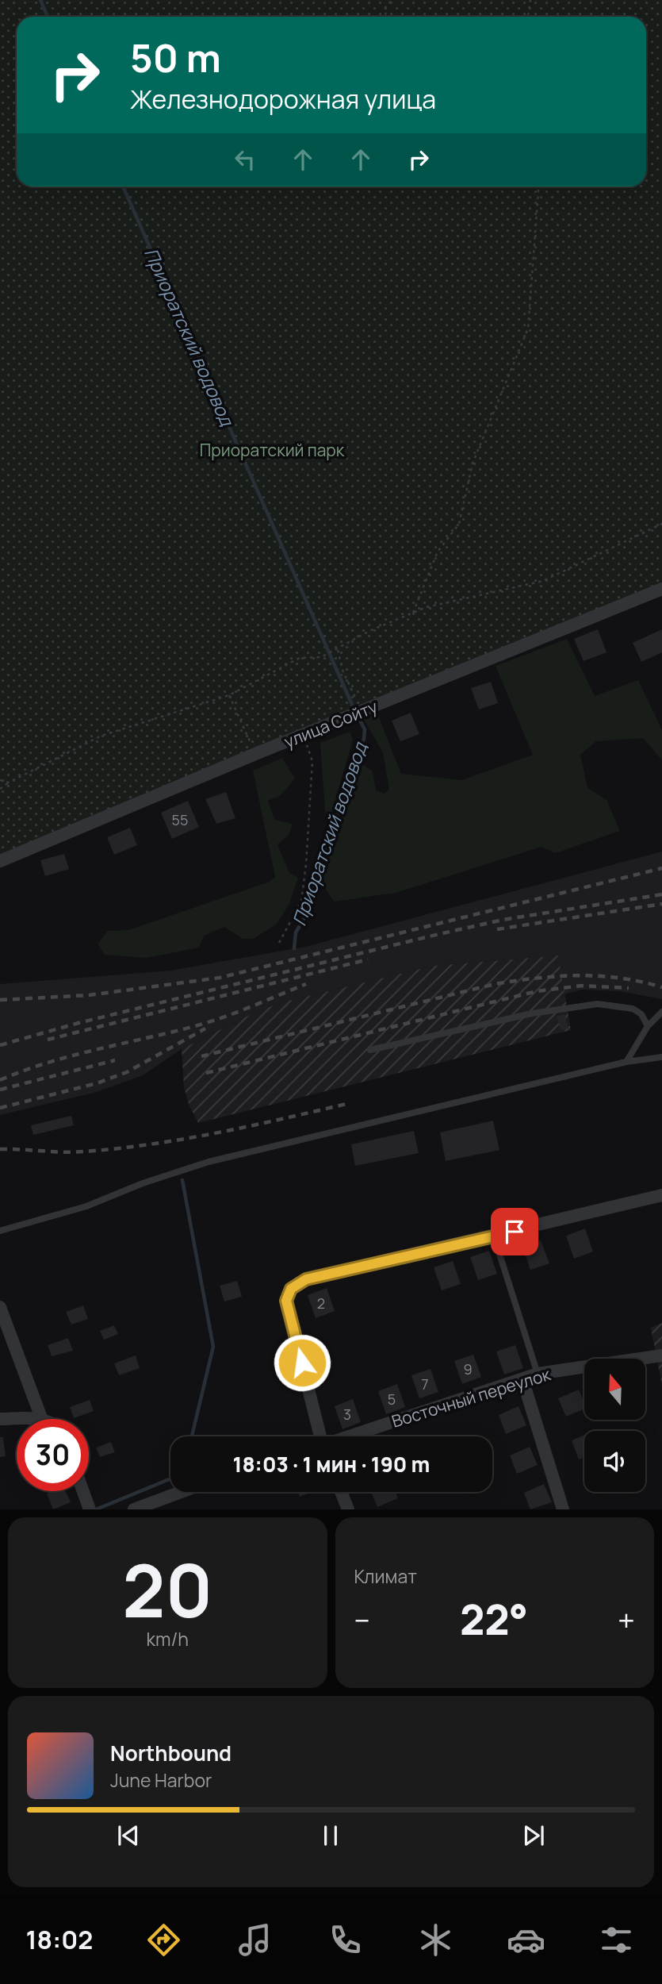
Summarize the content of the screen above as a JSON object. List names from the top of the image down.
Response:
{
  "streets": {
    "street": ["улица Сойту", "Восточный переулок"]
  },
  "water": ["Приоратский водовод"],
  "parks": ["Приоратский парк"],
  "house_numbers": [
    "55",
    "2",
    "9",
    "7",
    "5",
    "3"
  ],
  "north": "top",
  "page": {
    "turn": ["50 m", "Железнодорожная улица"],
    "limit": "30",
    "trip": "18:03 · 1 мин · 190 m",
    "tile": [
      ["20", "km/h"],
      "Климат"
    ],
    "heat": ["−", "22°", "+"],
    "song": ["Northbound", "June Harbor"],
    "tabs": "18:02"
  }
}
